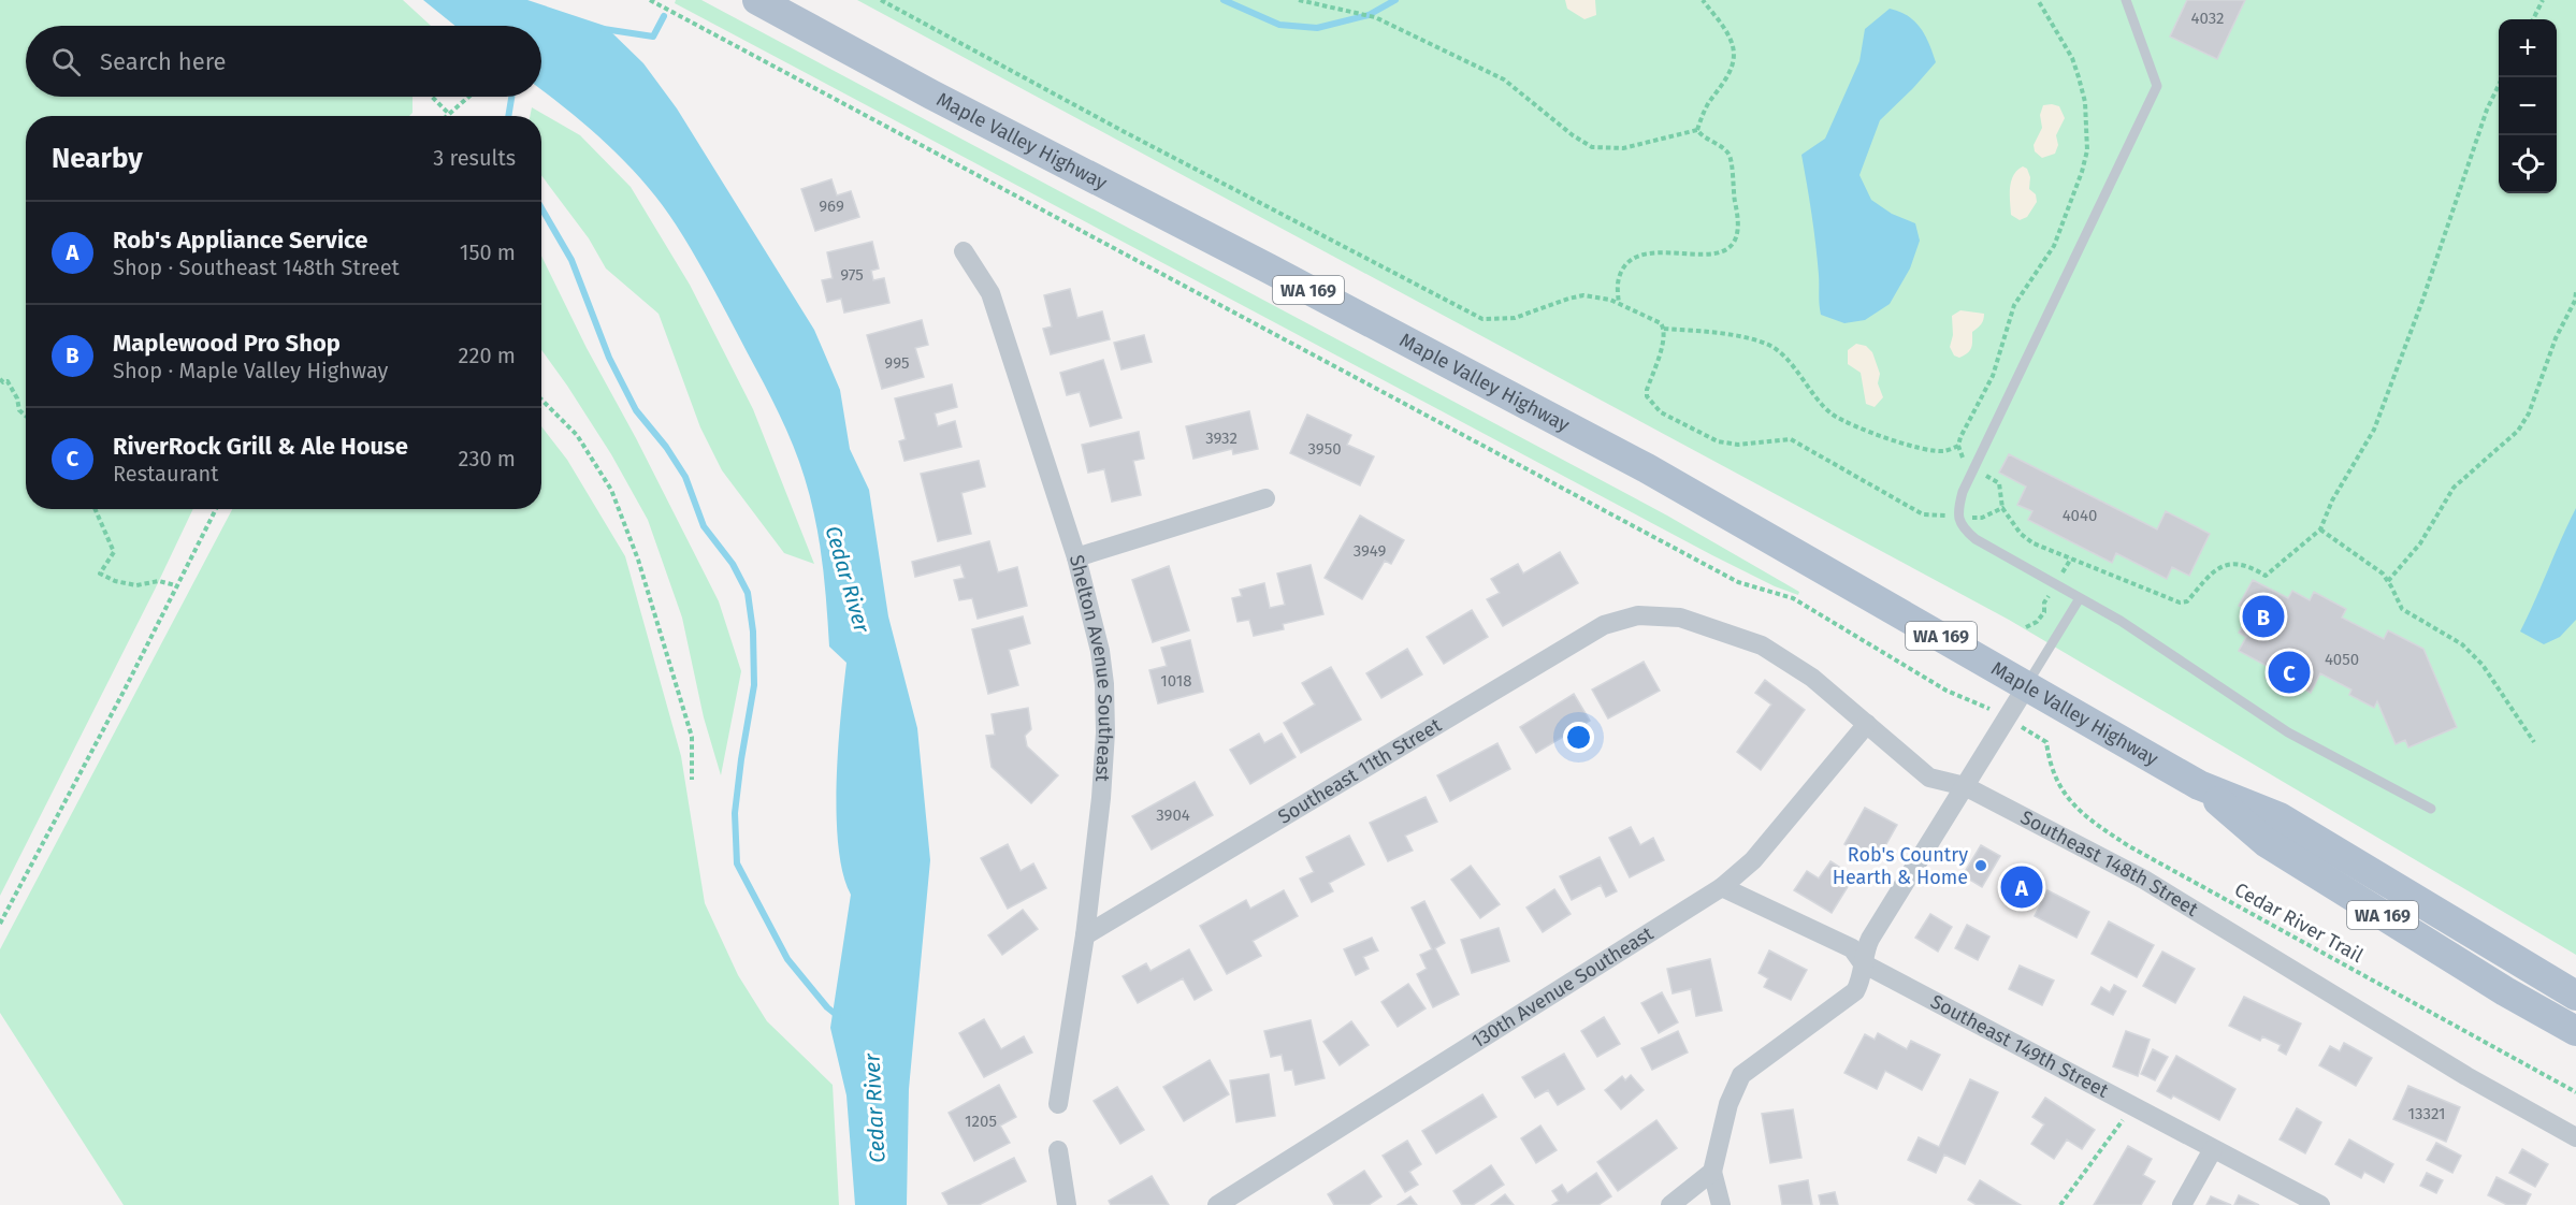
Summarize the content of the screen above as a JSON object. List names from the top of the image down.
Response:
{
  "streets": {
    "main road": ["Maple Valley Highway", "WA 169"],
    "street": [
      "Shelton Avenue Southeast",
      "Southeast 11th Street",
      "Southeast 148th Street",
      "130th Avenue Southeast",
      "Southeast 149th Street"
    ],
    "path": ["Cedar River Trail"]
  },
  "crossings": [
    ["Shelton Avenue Southeast", "Southeast 11th Street"],
    ["Southeast 11th Street", "Southeast 148th Street"],
    ["Southeast 148th Street", "130th Avenue Southeast"],
    ["130th Avenue Southeast", "Southeast 149th Street"]
  ],
  "water": ["Cedar River"],
  "places": ["Rob's Country Hearth & Home"],
  "house_numbers": [
    "4032",
    "969",
    "975",
    "995",
    "3932",
    "3950",
    "4040",
    "3949",
    "4050",
    "1018",
    "3904",
    "13321",
    "1205"
  ],
  "page": {
    "map_buttons": ["+", "−"],
    "search": "Search here",
    "heading": ["Nearby", "3 results"],
    "list": [
      {
        "mark": "A",
        "name": "Rob's Appliance Service",
        "note": "Shop · Southeast 148th Street",
        "value": "150 m"
      },
      {
        "mark": "B",
        "name": "Maplewood Pro Shop",
        "note": "Shop · Maple Valley Highway",
        "value": "220 m"
      },
      {
        "mark": "C",
        "name": "RiverRock Grill & Ale House",
        "note": "Restaurant",
        "value": "230 m"
      }
    ],
    "pins": ["B", "C", "A"]
  }
}
